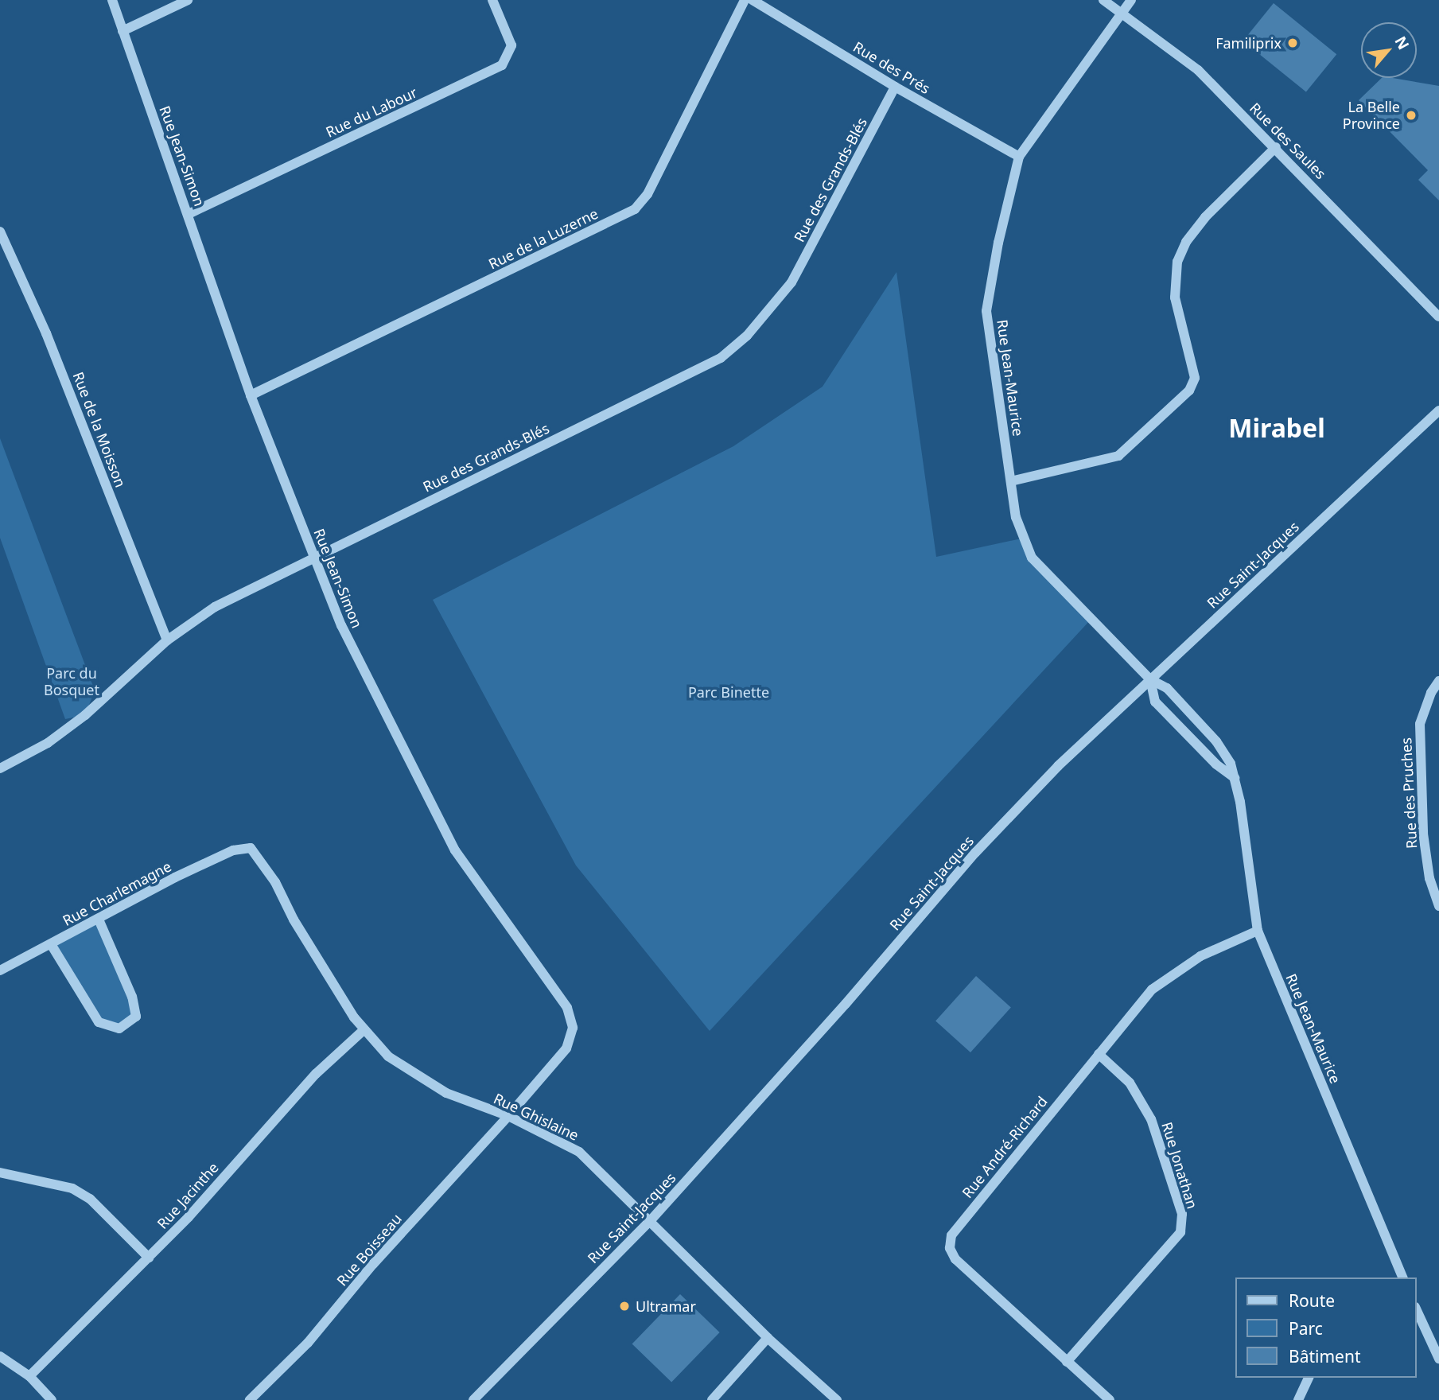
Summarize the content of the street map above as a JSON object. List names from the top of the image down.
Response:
{
  "streets": {
    "street": [
      "Rue des Prés",
      "Rue du Labour",
      "Rue des Saules",
      "Rue Jean-Simon",
      "Rue des Grands-Blés",
      "Rue de la Luzerne",
      "Rue Jean-Maurice",
      "Rue de la Moisson",
      "Rue Saint-Jacques",
      "Rue des Pruches",
      "Rue Charlemagne",
      "Rue Ghislaine",
      "Rue André-Richard",
      "Rue Jonathan",
      "Rue Jacinthe",
      "Rue Boisseau"
    ]
  },
  "crossings": [
    ["Rue des Prés", "Rue des Grands-Blés"],
    ["Rue des Prés", "Rue Jean-Maurice"],
    ["Rue du Labour", "Rue Jean-Simon"],
    ["Rue des Saules", "Rue Jean-Maurice"],
    ["Rue Jean-Simon", "Rue des Grands-Blés"],
    ["Rue Jean-Simon", "Rue de la Luzerne"],
    ["Rue Jean-Simon", "Rue Ghislaine"],
    ["Rue Jean-Simon", "Rue Boisseau"],
    ["Rue des Grands-Blés", "Rue de la Moisson"],
    ["Rue Jean-Maurice", "Rue Saint-Jacques"],
    ["Rue Jean-Maurice", "Rue André-Richard"],
    ["Rue Saint-Jacques", "Rue Ghislaine"],
    ["Rue Charlemagne", "Rue Ghislaine"],
    ["Rue Ghislaine", "Rue Jacinthe"],
    ["Rue Ghislaine", "Rue Boisseau"],
    ["Rue André-Richard", "Rue Jonathan"]
  ],
  "districts": ["Mirabel"],
  "parks": ["Parc du Bosquet", "Parc Binette"],
  "places": ["Familiprix", "La Belle Province", "Ultramar"],
  "legend": ["Route", "Parc", "Bâtiment"],
  "north": "top right"
}
